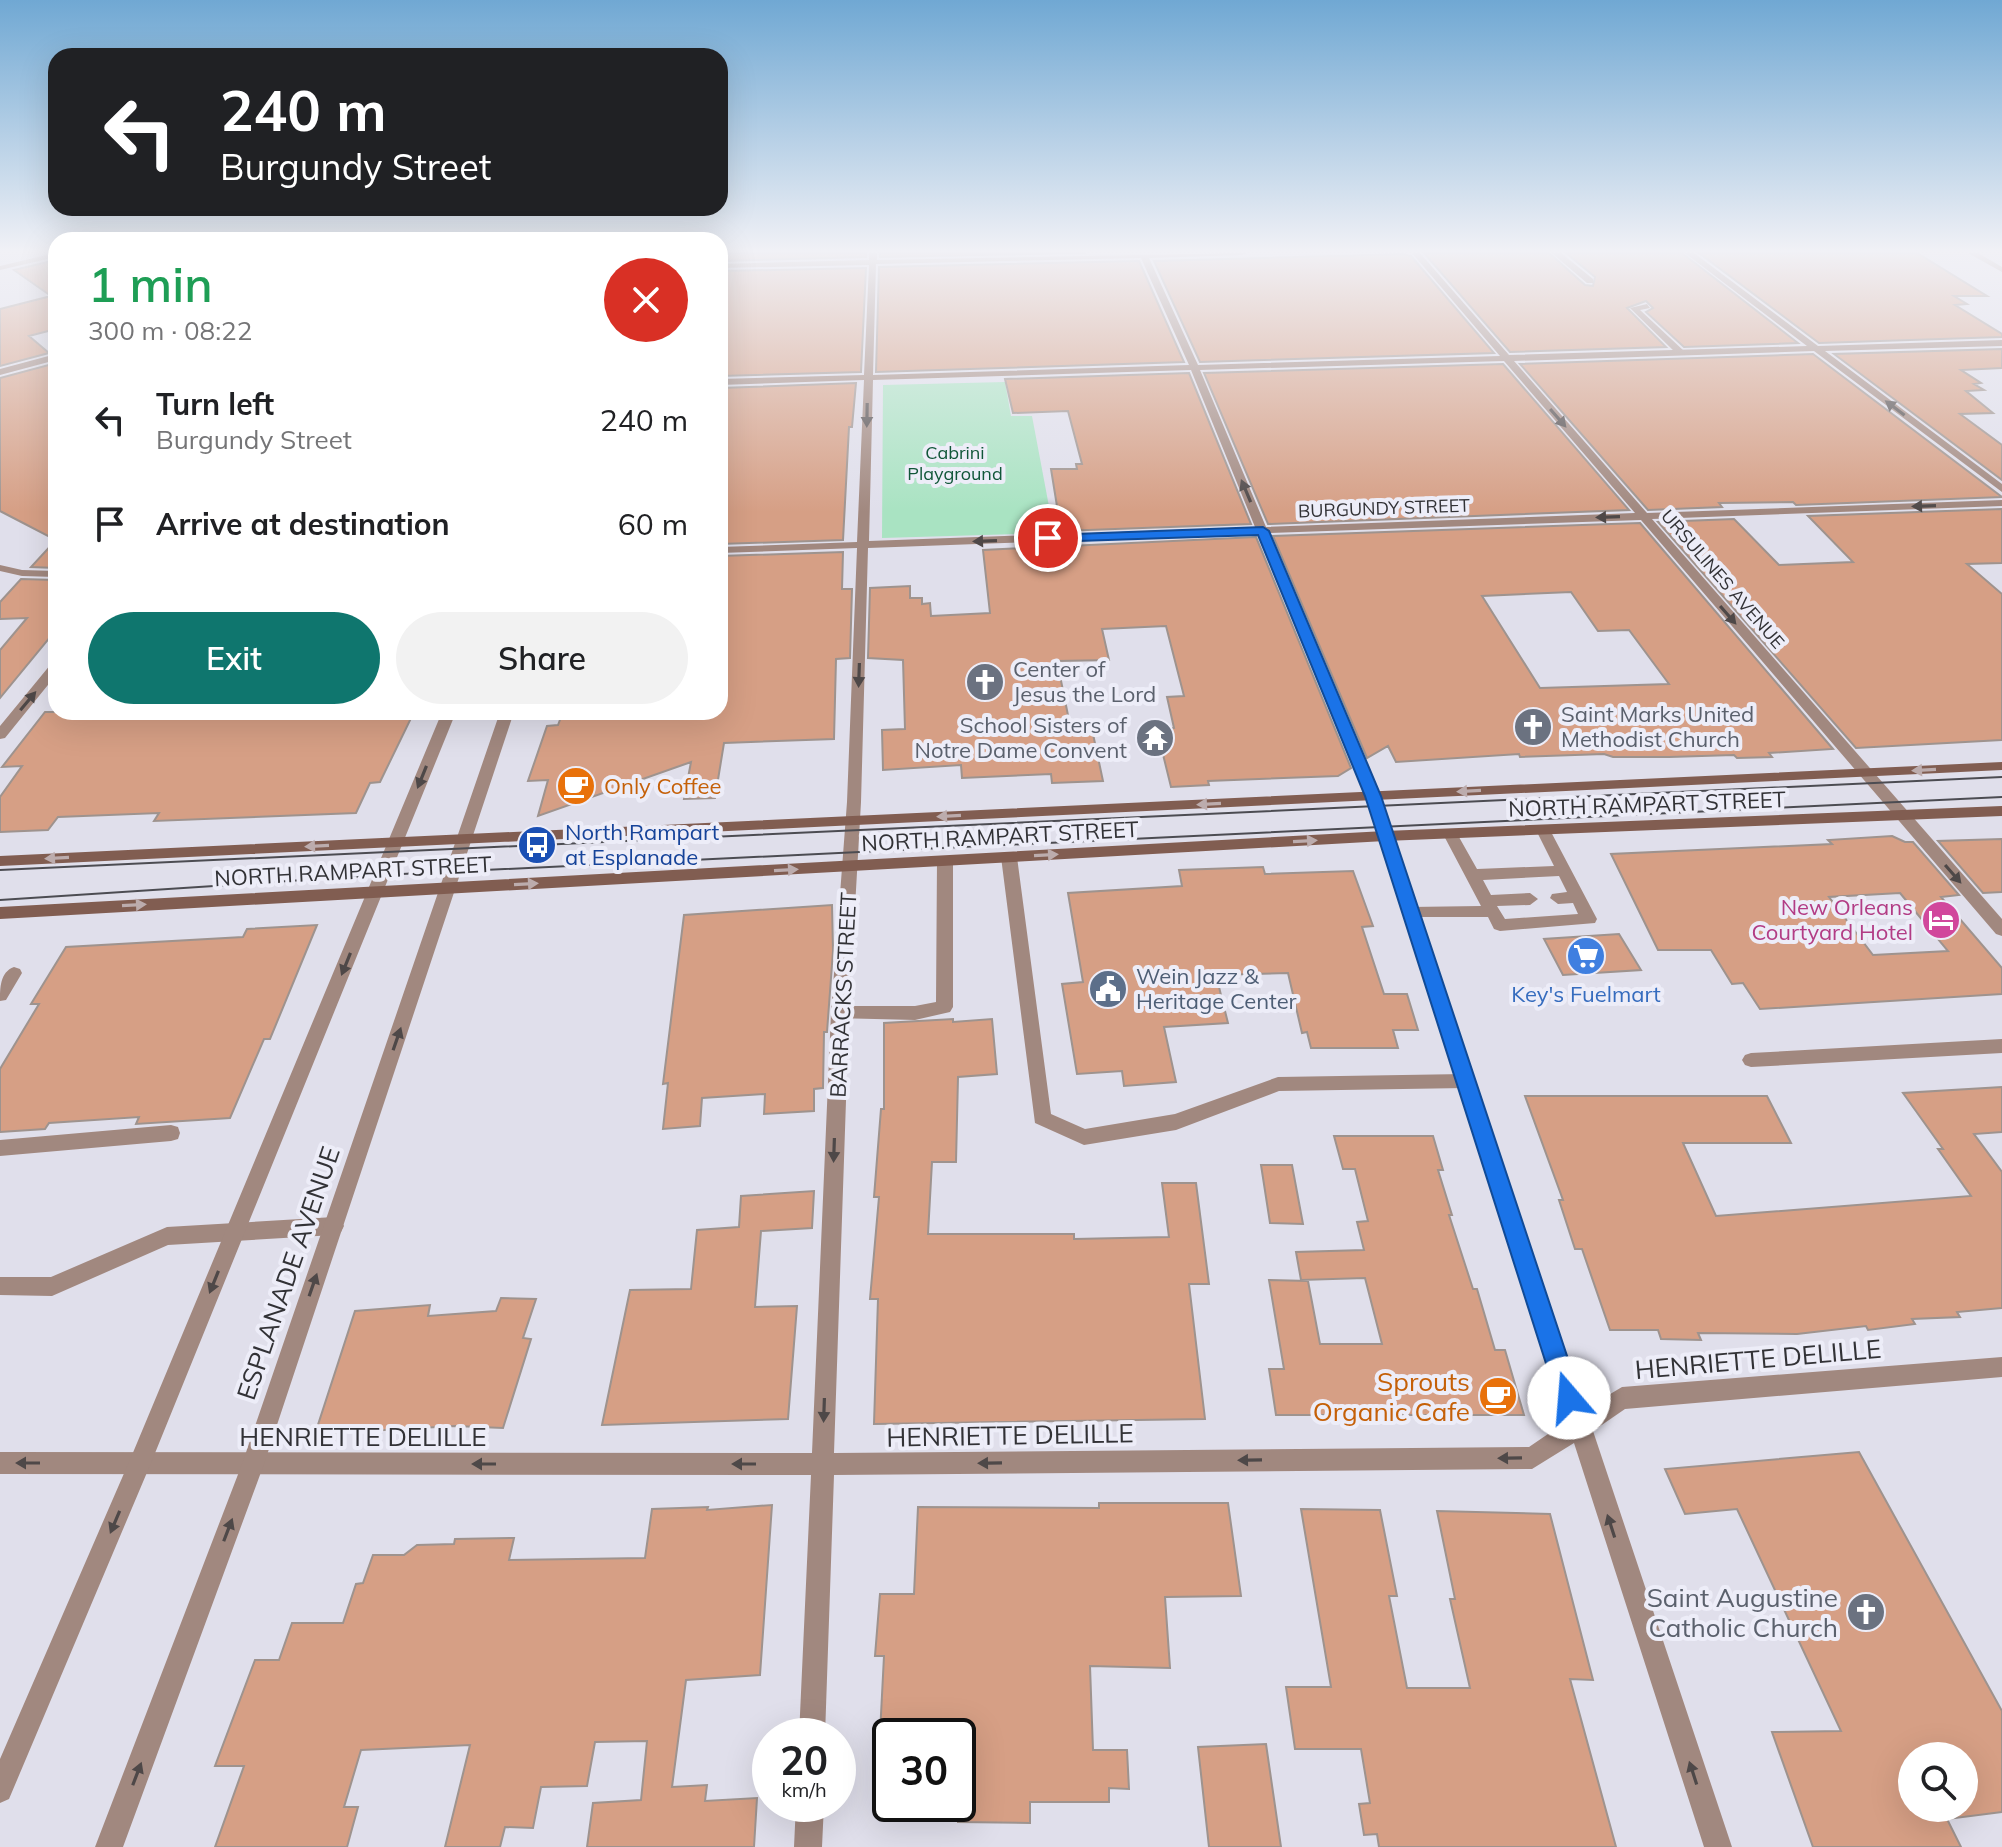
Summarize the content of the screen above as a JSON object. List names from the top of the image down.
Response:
{
  "streets": {
    "main road": ["NORTH RAMPART STREET"],
    "street": [
      "BURGUNDY STREET",
      "URSULINES AVENUE",
      "BARRACKS STREET",
      "ESPLANADE AVENUE",
      "HENRIETTE DELILLE"
    ]
  },
  "crossings": [
    ["BURGUNDY STREET", "URSULINES AVENUE"],
    ["BURGUNDY STREET", "BARRACKS STREET"],
    ["URSULINES AVENUE", "NORTH RAMPART STREET"],
    ["NORTH RAMPART STREET", "BARRACKS STREET"],
    ["NORTH RAMPART STREET", "ESPLANADE AVENUE"],
    ["BARRACKS STREET", "HENRIETTE DELILLE"],
    ["ESPLANADE AVENUE", "HENRIETTE DELILLE"]
  ],
  "one_way": [
    "BURGUNDY STREET",
    "URSULINES AVENUE",
    "BARRACKS STREET",
    "HENRIETTE DELILLE"
  ],
  "parks": ["Cabrini Playground"],
  "places": {
    "church": ["Center of Jesus the Lord", "Saint Marks United Methodist Church", "Saint Augustine Catholic Church"],
    "temple": ["School Sisters of Notre Dame Convent"],
    "cafe": ["Only Coffee", "Sprouts Organic Cafe"],
    "bus stop": ["North Rampart at Esplanade"],
    "hotel": ["New Orleans Courtyard Hotel"],
    "supermarket": ["Key's Fuelmart"],
    "public building": ["Wein Jazz & Heritage Center"]
  },
  "page": {
    "turn": ["240 m", "Burgundy Street"],
    "heading": ["1 min", "300 m · 08:22"],
    "list": [
      {
        "name": "Turn left",
        "note": "Burgundy Street",
        "value": "240 m"
      },
      {
        "name": "Arrive at destination",
        "value": "60 m"
      }
    ],
    "buttons": ["Exit", "Share"],
    "speed": "20 km/h",
    "limit": "30"
  }
}
